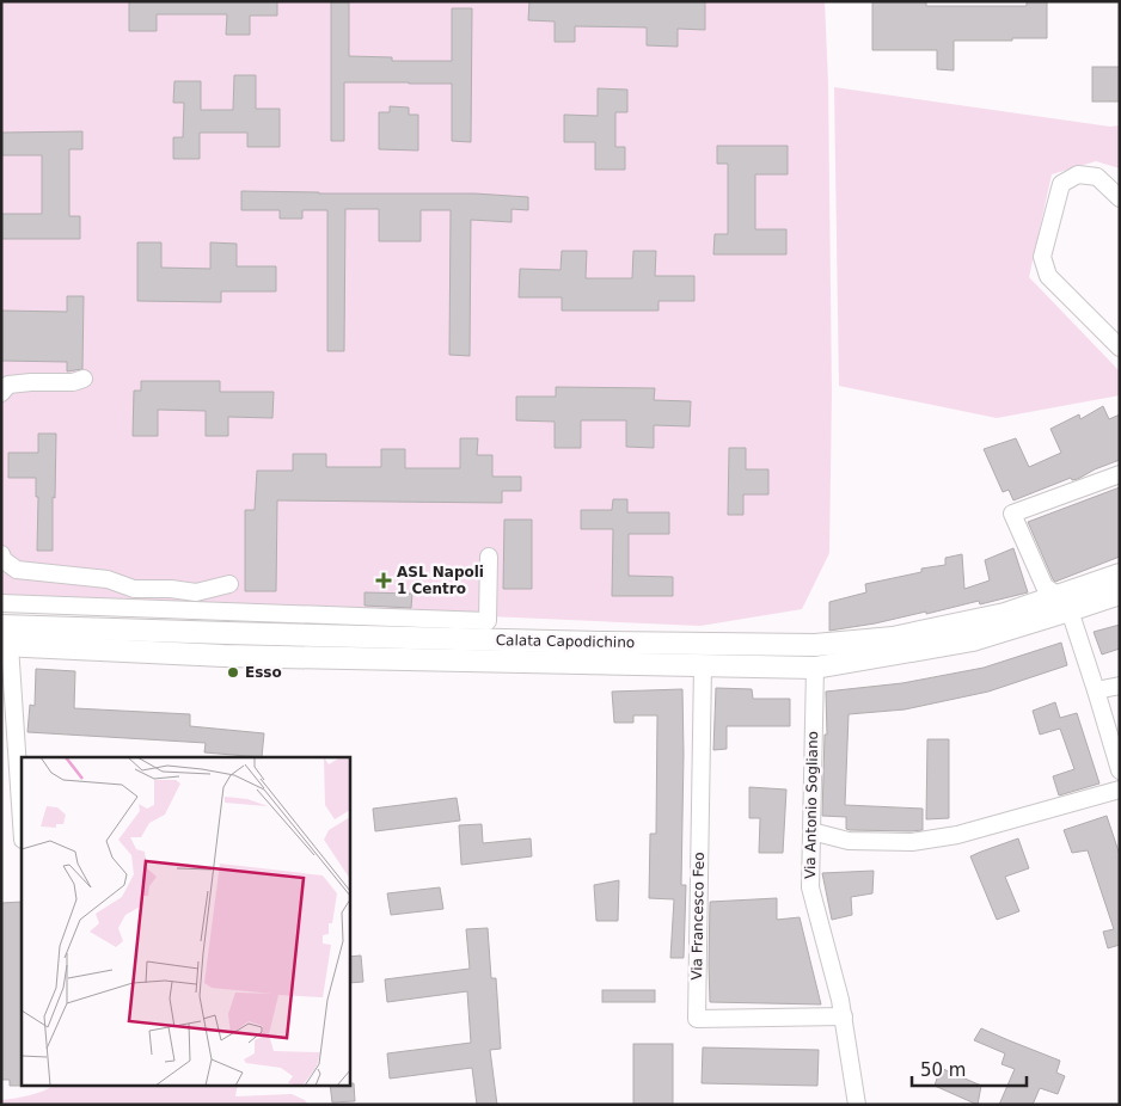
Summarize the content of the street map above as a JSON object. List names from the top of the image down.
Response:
{
  "streets": {
    "main road": ["Calata Capodichino", "Via Antonio Sogliano"],
    "street": ["Via Francesco Feo"]
  },
  "crossings": [
    ["Calata Capodichino", "Via Antonio Sogliano"],
    ["Calata Capodichino", "Via Francesco Feo"],
    ["Via Antonio Sogliano", "Via Francesco Feo"]
  ],
  "places": {
    "health": ["ASL Napoli 1 Centro"],
    "other": ["Esso"]
  },
  "scale_bar": "50 m"
}
